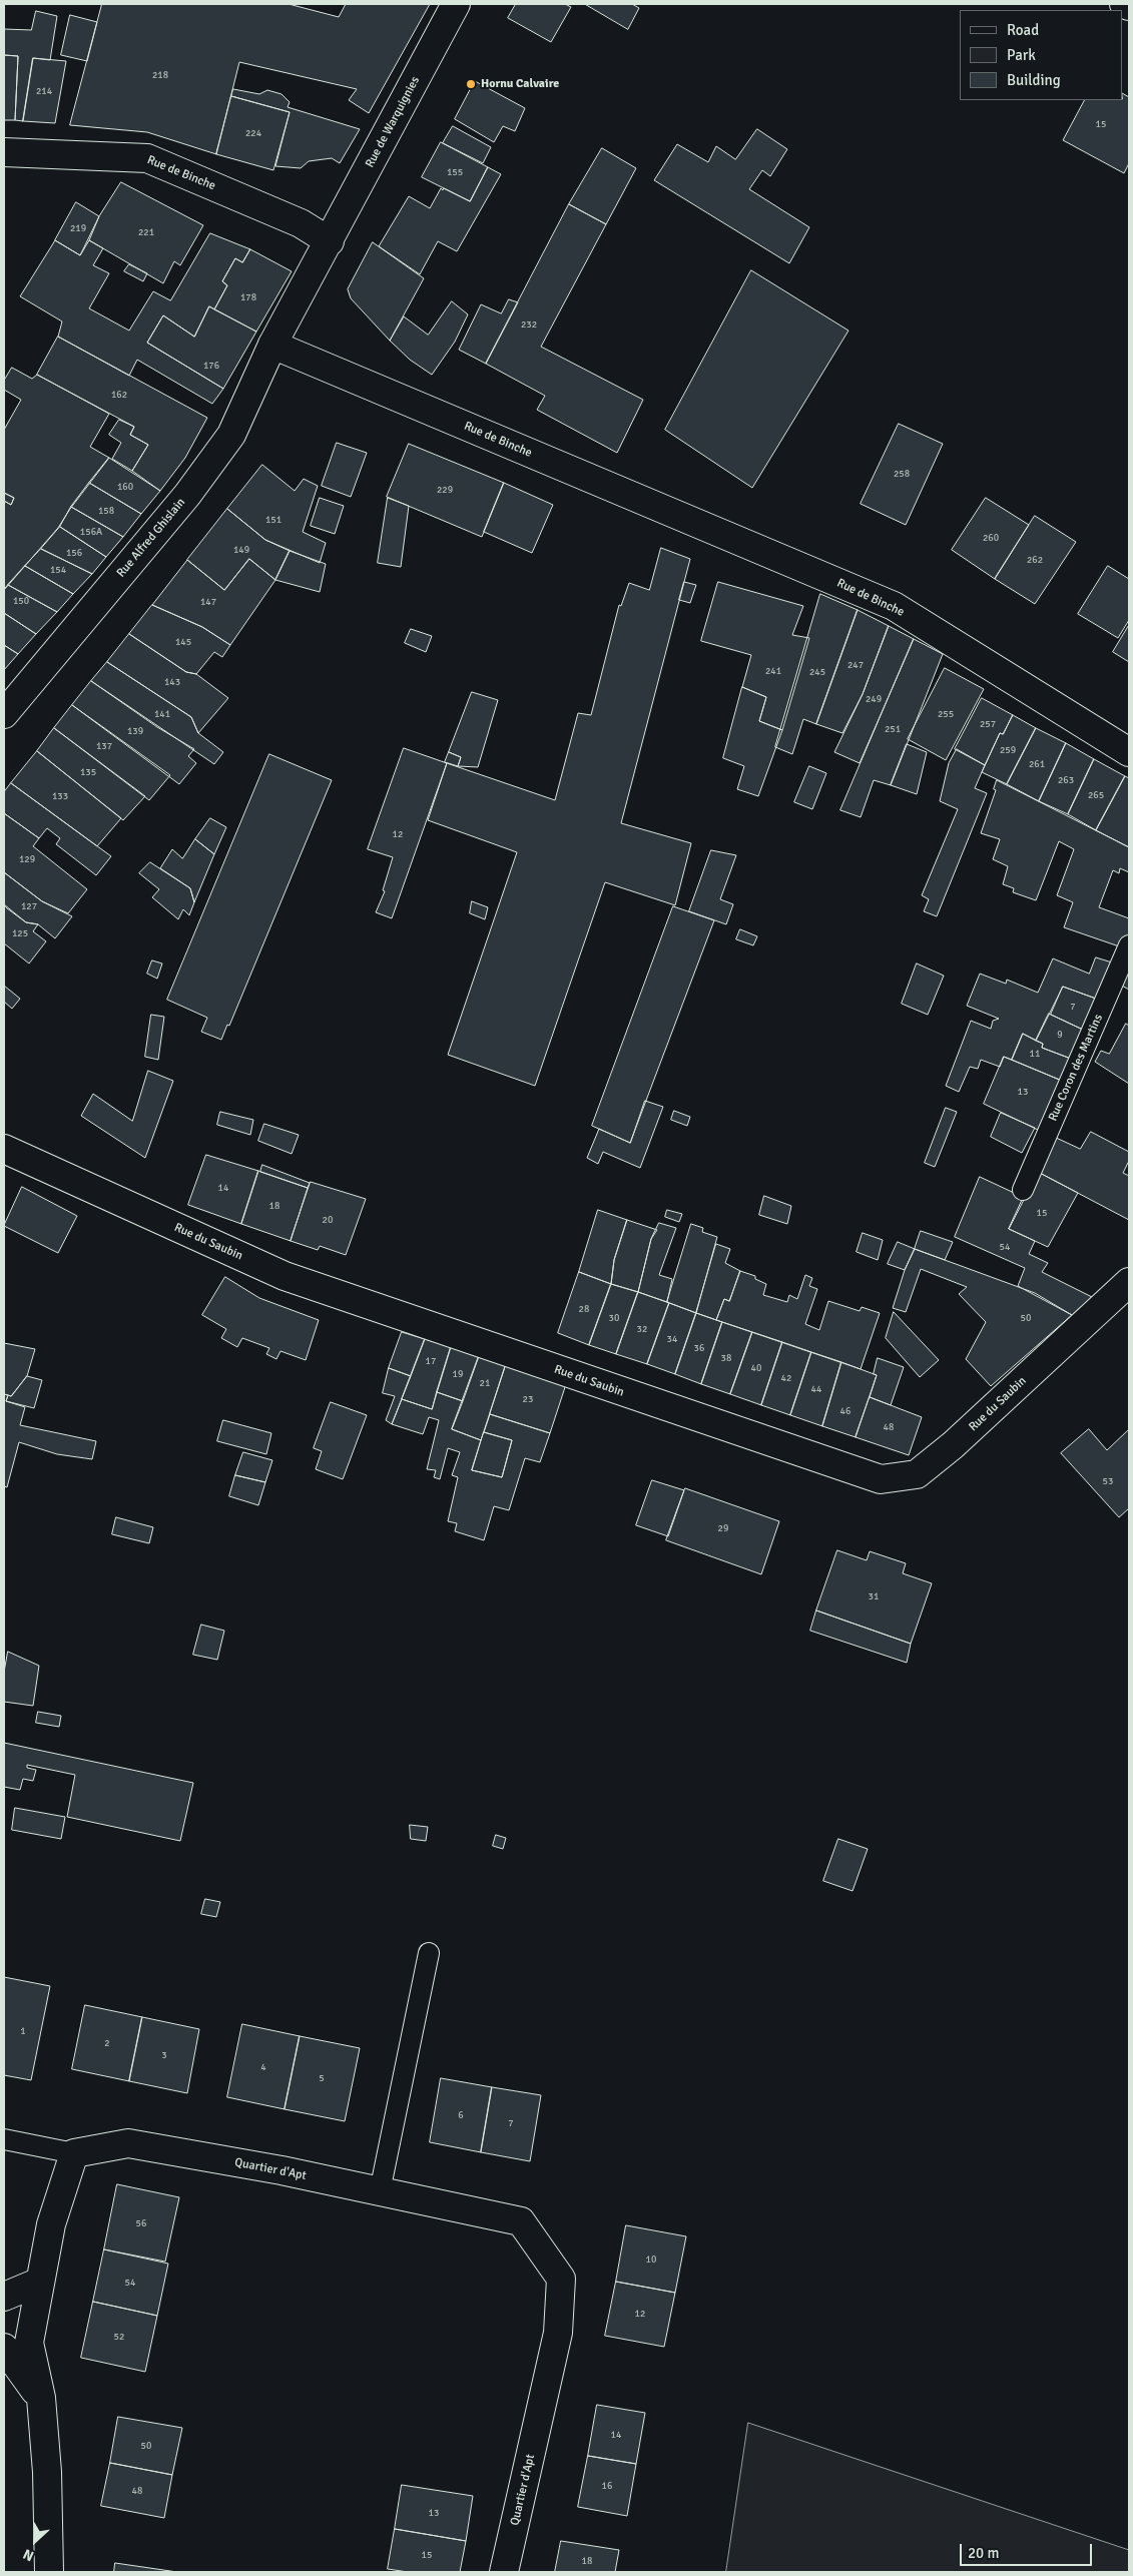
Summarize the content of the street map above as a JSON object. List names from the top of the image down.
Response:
{
  "streets": {
    "street": [
      "Rue de Warquignies",
      "Rue de Binche",
      "Rue Alfred Ghislain",
      "Rue du Saubin",
      "Quartier d'Apt"
    ],
    "lane": ["Rue Coron des Martins"]
  },
  "crossings": [
    ["Rue de Warquignies", "Rue de Binche"],
    ["Rue de Binche", "Rue Alfred Ghislain"]
  ],
  "places": ["Hornu Calvaire"],
  "house_numbers": [
    "218",
    "214",
    "15",
    "224",
    "155",
    "219",
    "221",
    "178",
    "232",
    "176",
    "162",
    "258",
    "160",
    "229",
    "158",
    "151",
    "156A",
    "260",
    "149",
    "156",
    "262",
    "154",
    "150",
    "147",
    "145",
    "247",
    "241",
    "245",
    "143",
    "249",
    "141",
    "255",
    "257",
    "251",
    "139",
    "137",
    "259",
    "261",
    "135",
    "263",
    "265",
    "133",
    "12",
    "129",
    "127",
    "125",
    "7",
    "9",
    "11",
    "13",
    "14",
    "18",
    "15",
    "20",
    "54",
    "28",
    "30",
    "50",
    "32",
    "34",
    "36",
    "38",
    "17",
    "40",
    "19",
    "42",
    "21",
    "44",
    "23",
    "46",
    "48",
    "53",
    "29",
    "31",
    "1",
    "2",
    "3",
    "4",
    "5",
    "6",
    "7",
    "56",
    "10",
    "54",
    "12",
    "52",
    "14",
    "50",
    "16",
    "48",
    "13",
    "15",
    "18"
  ],
  "legend": ["Road", "Park", "Building"],
  "scale_bar": "20 m",
  "north": "bottom left"
}
